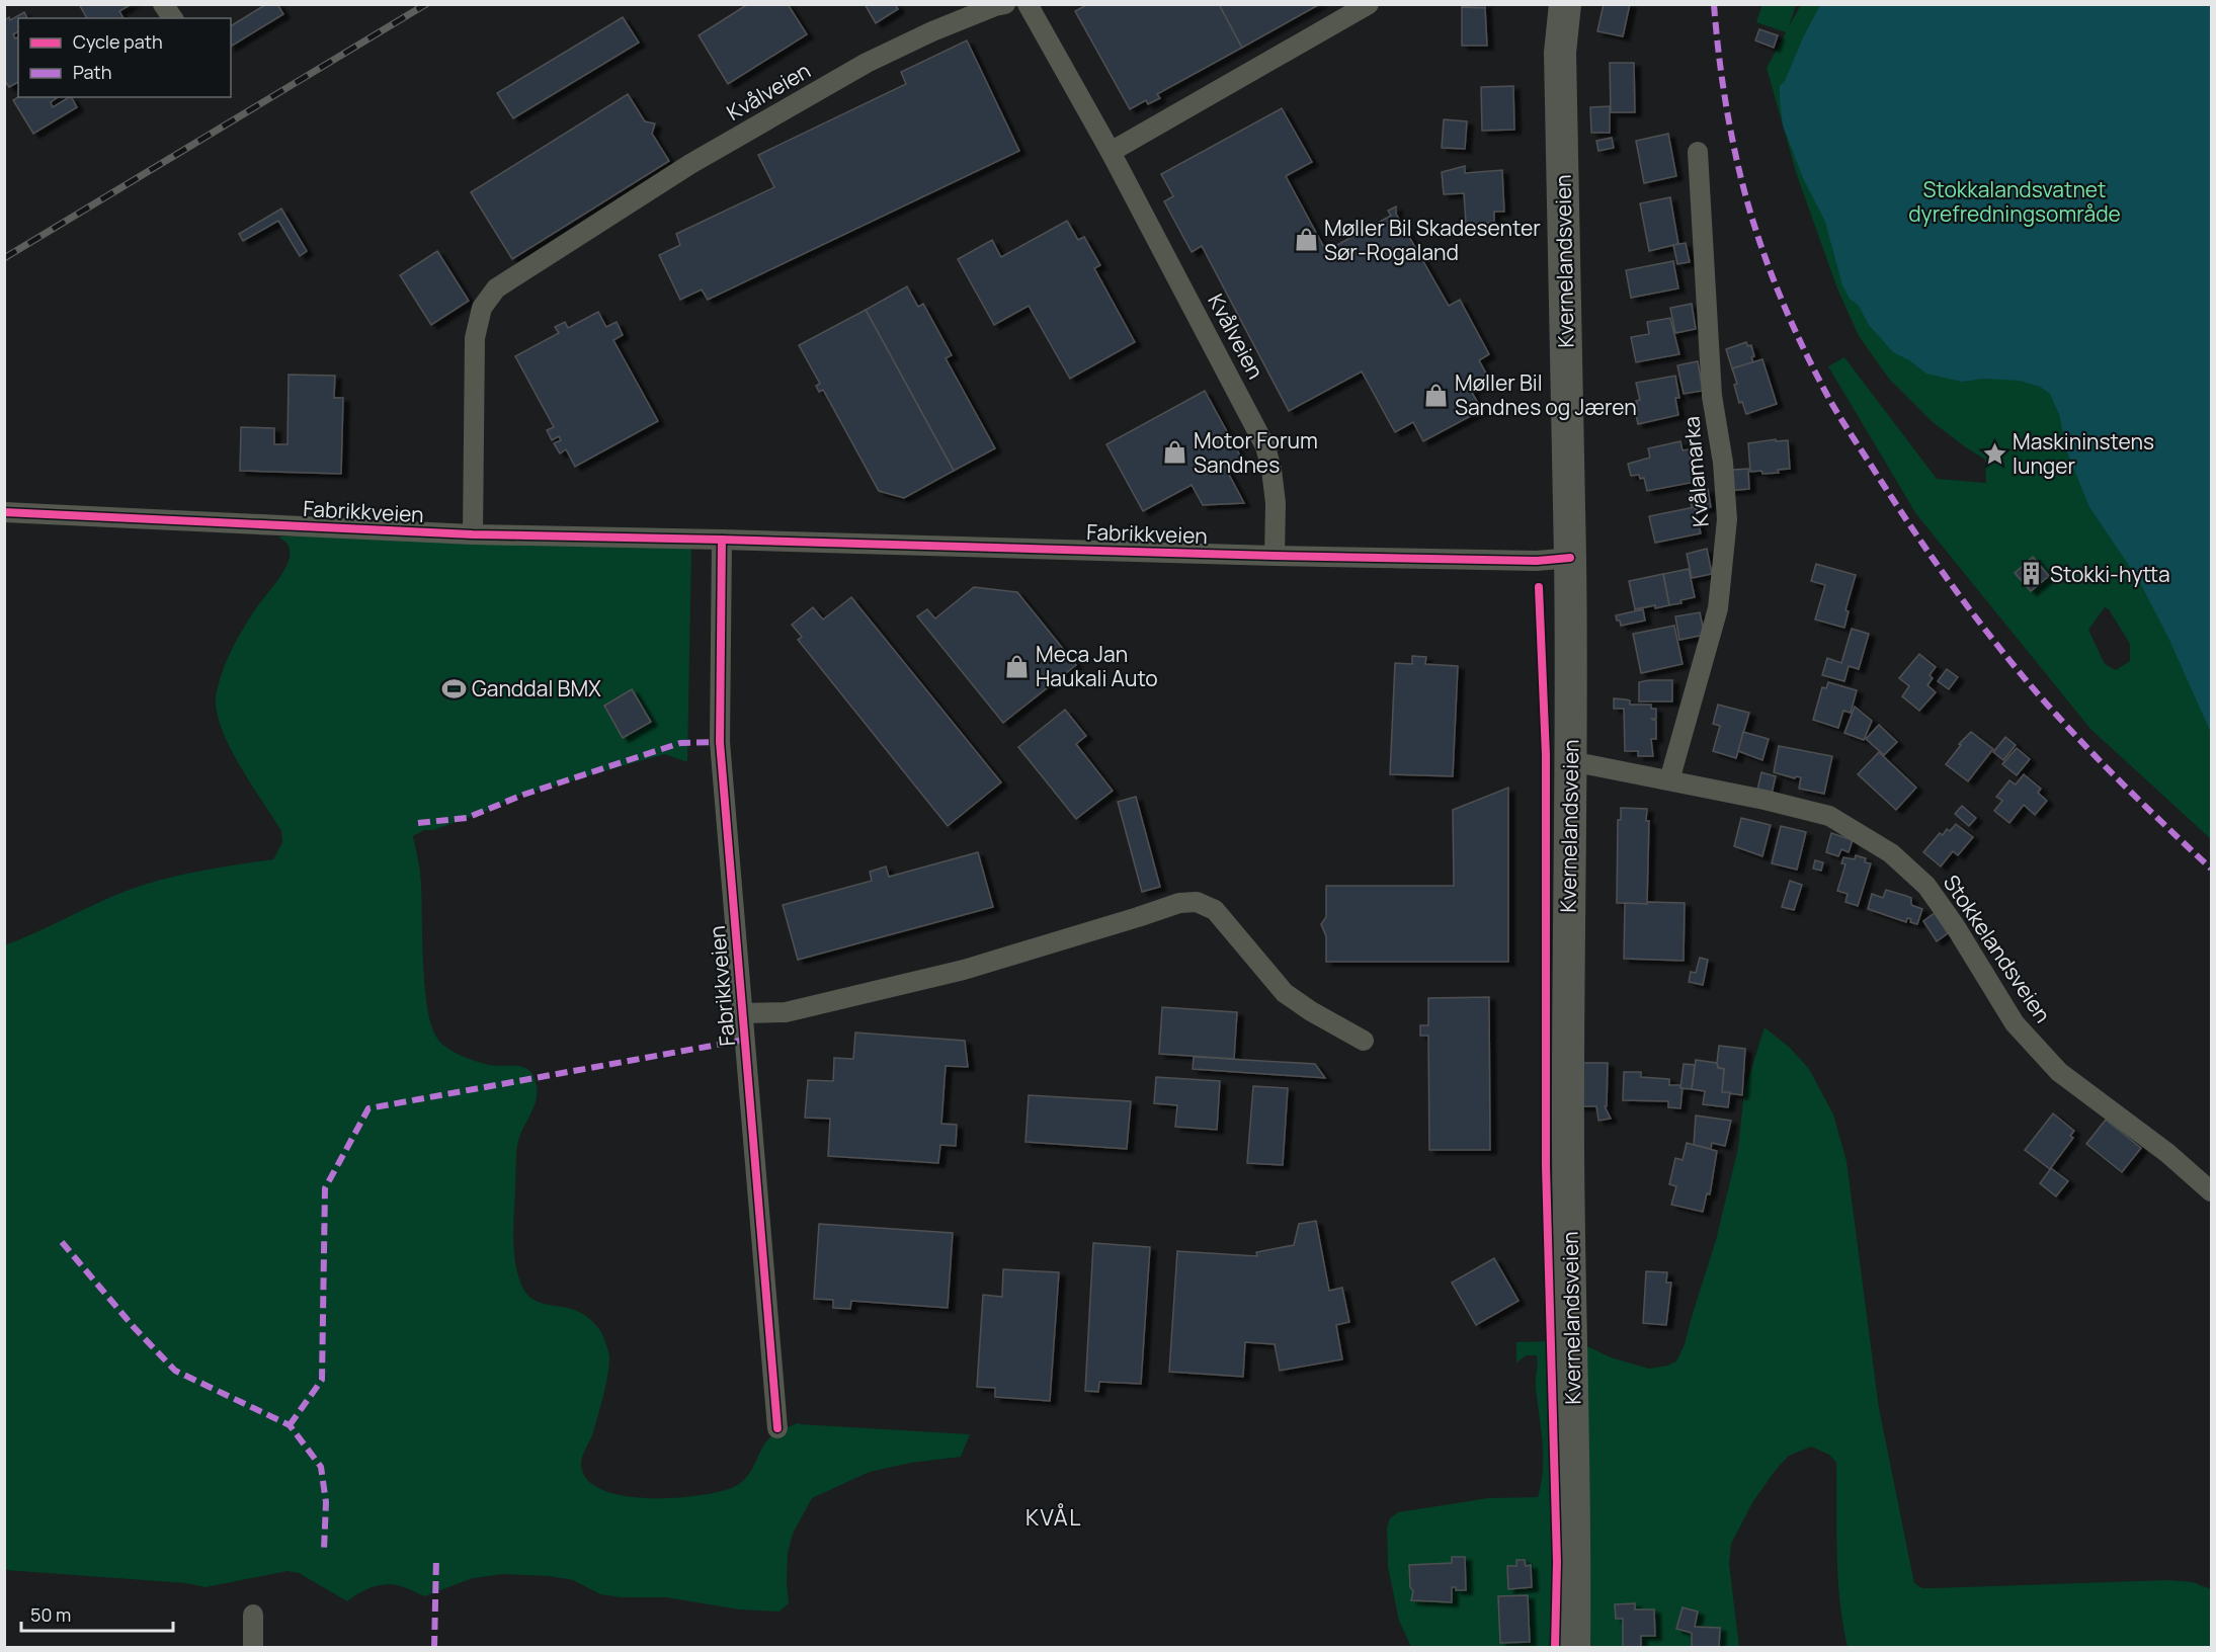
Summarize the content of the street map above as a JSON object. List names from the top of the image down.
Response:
{
  "streets": {
    "main road": ["Kvernelandsveien"],
    "street": [
      "Kvålveien",
      "Kvålamarka",
      "Fabrikkveien",
      "Stokkelandsveien"
    ]
  },
  "crossings": [
    ["Kvålveien", "Fabrikkveien"],
    ["Kvernelandsveien", "Fabrikkveien"],
    ["Kvernelandsveien", "Stokkelandsveien"],
    ["Kvålamarka", "Stokkelandsveien"]
  ],
  "districts": ["KVÅL"],
  "parks": ["Stokkalandsvatnet dyrefredningsområde"],
  "places": {
    "shop": [
      "Møller Bil Skadesenter Sør-Rogaland",
      "Møller Bil Sandnes og Jæren",
      "Motor Forum Sandnes",
      "Meca Jan Haukali Auto"
    ],
    "place": ["Maskininstens lunger"],
    "building": ["Stokki-hytta"],
    "sports": ["Ganddal BMX"]
  },
  "legend": ["Cycle path", "Path"],
  "scale_bar": "50 m"
}
